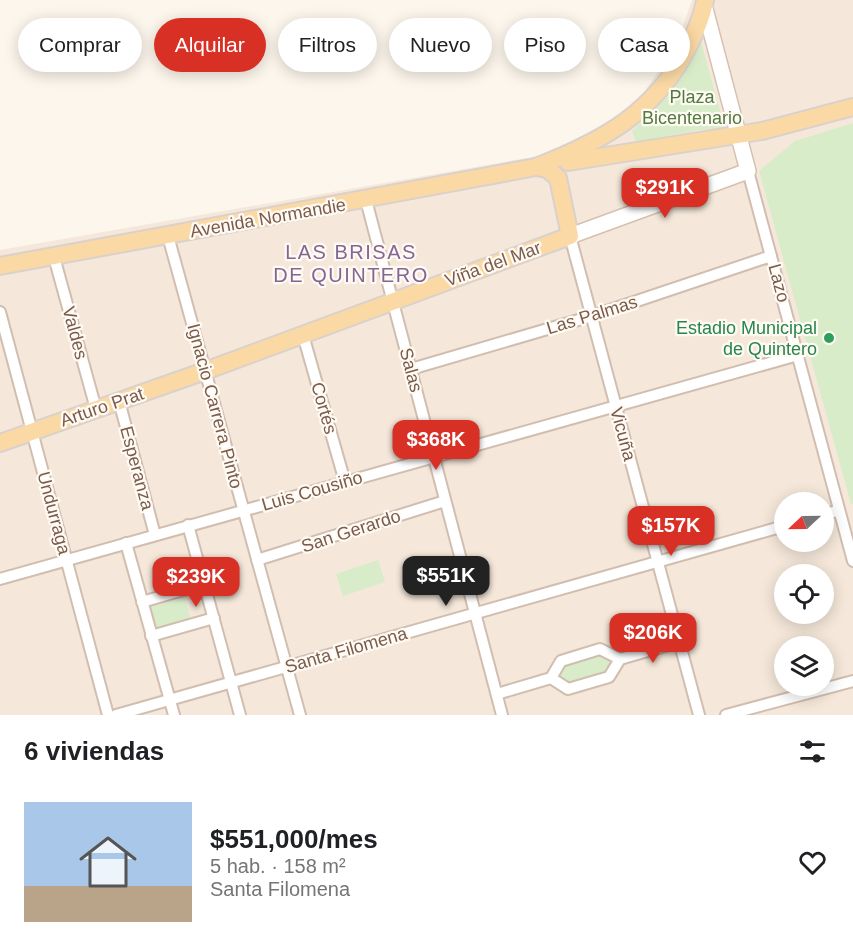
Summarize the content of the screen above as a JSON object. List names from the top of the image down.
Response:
{
  "streets": {
    "main road": [
      "Avenida Normandie",
      "Viña del Mar",
      "Lazo",
      "Arturo Prat",
      "Vicuña"
    ],
    "street": [
      "Las Palmas",
      "Valdes",
      "Salas",
      "Ignacio Carrera Pinto",
      "Cortés",
      "Esperanza",
      "Luis Cousiño",
      "Undurraga",
      "San Gerardo",
      "Santa Filomena"
    ]
  },
  "crossings": [
    ["Avenida Normandie", "Lazo"],
    ["Avenida Normandie", "Valdes"],
    ["Avenida Normandie", "Salas"],
    ["Avenida Normandie", "Ignacio Carrera Pinto"],
    ["Viña del Mar", "Lazo"],
    ["Viña del Mar", "Salas"],
    ["Viña del Mar", "Ignacio Carrera Pinto"],
    ["Viña del Mar", "Arturo Prat"],
    ["Viña del Mar", "Cortés"],
    ["Viña del Mar", "Vicuña"],
    ["Lazo", "Las Palmas"],
    ["Lazo", "Luis Cousiño"],
    ["Las Palmas", "Salas"],
    ["Las Palmas", "Vicuña"],
    ["Valdes", "Arturo Prat"],
    ["Salas", "Luis Cousiño"],
    ["Salas", "San Gerardo"],
    ["Salas", "Santa Filomena"],
    ["Ignacio Carrera Pinto", "Arturo Prat"],
    ["Ignacio Carrera Pinto", "Luis Cousiño"],
    ["Ignacio Carrera Pinto", "San Gerardo"],
    ["Ignacio Carrera Pinto", "Santa Filomena"],
    ["Arturo Prat", "Esperanza"],
    ["Arturo Prat", "Undurraga"],
    ["Cortés", "Luis Cousiño"],
    ["Vicuña", "Luis Cousiño"],
    ["Vicuña", "Santa Filomena"],
    ["Esperanza", "Luis Cousiño"],
    ["Luis Cousiño", "Undurraga"]
  ],
  "districts": ["LAS BRISAS DE QUINTERO"],
  "parks": ["Plaza Bicentenario"],
  "places": ["Estadio Municipal de Quintero"],
  "north": "left",
  "page": {
    "chip": [
      "Comprar",
      "Alquilar",
      "Filtros",
      "Nuevo",
      "Piso",
      "Casa"
    ],
    "price": [
      "$291K",
      "$368K",
      "$157K",
      "$551K",
      "$239K",
      "$206K"
    ],
    "heading": "6 viviendas",
    "list": [
      {
        "name": "$551,000/mes",
        "note": "5 hab. · 158 m² · Santa Filomena"
      }
    ]
  }
}
